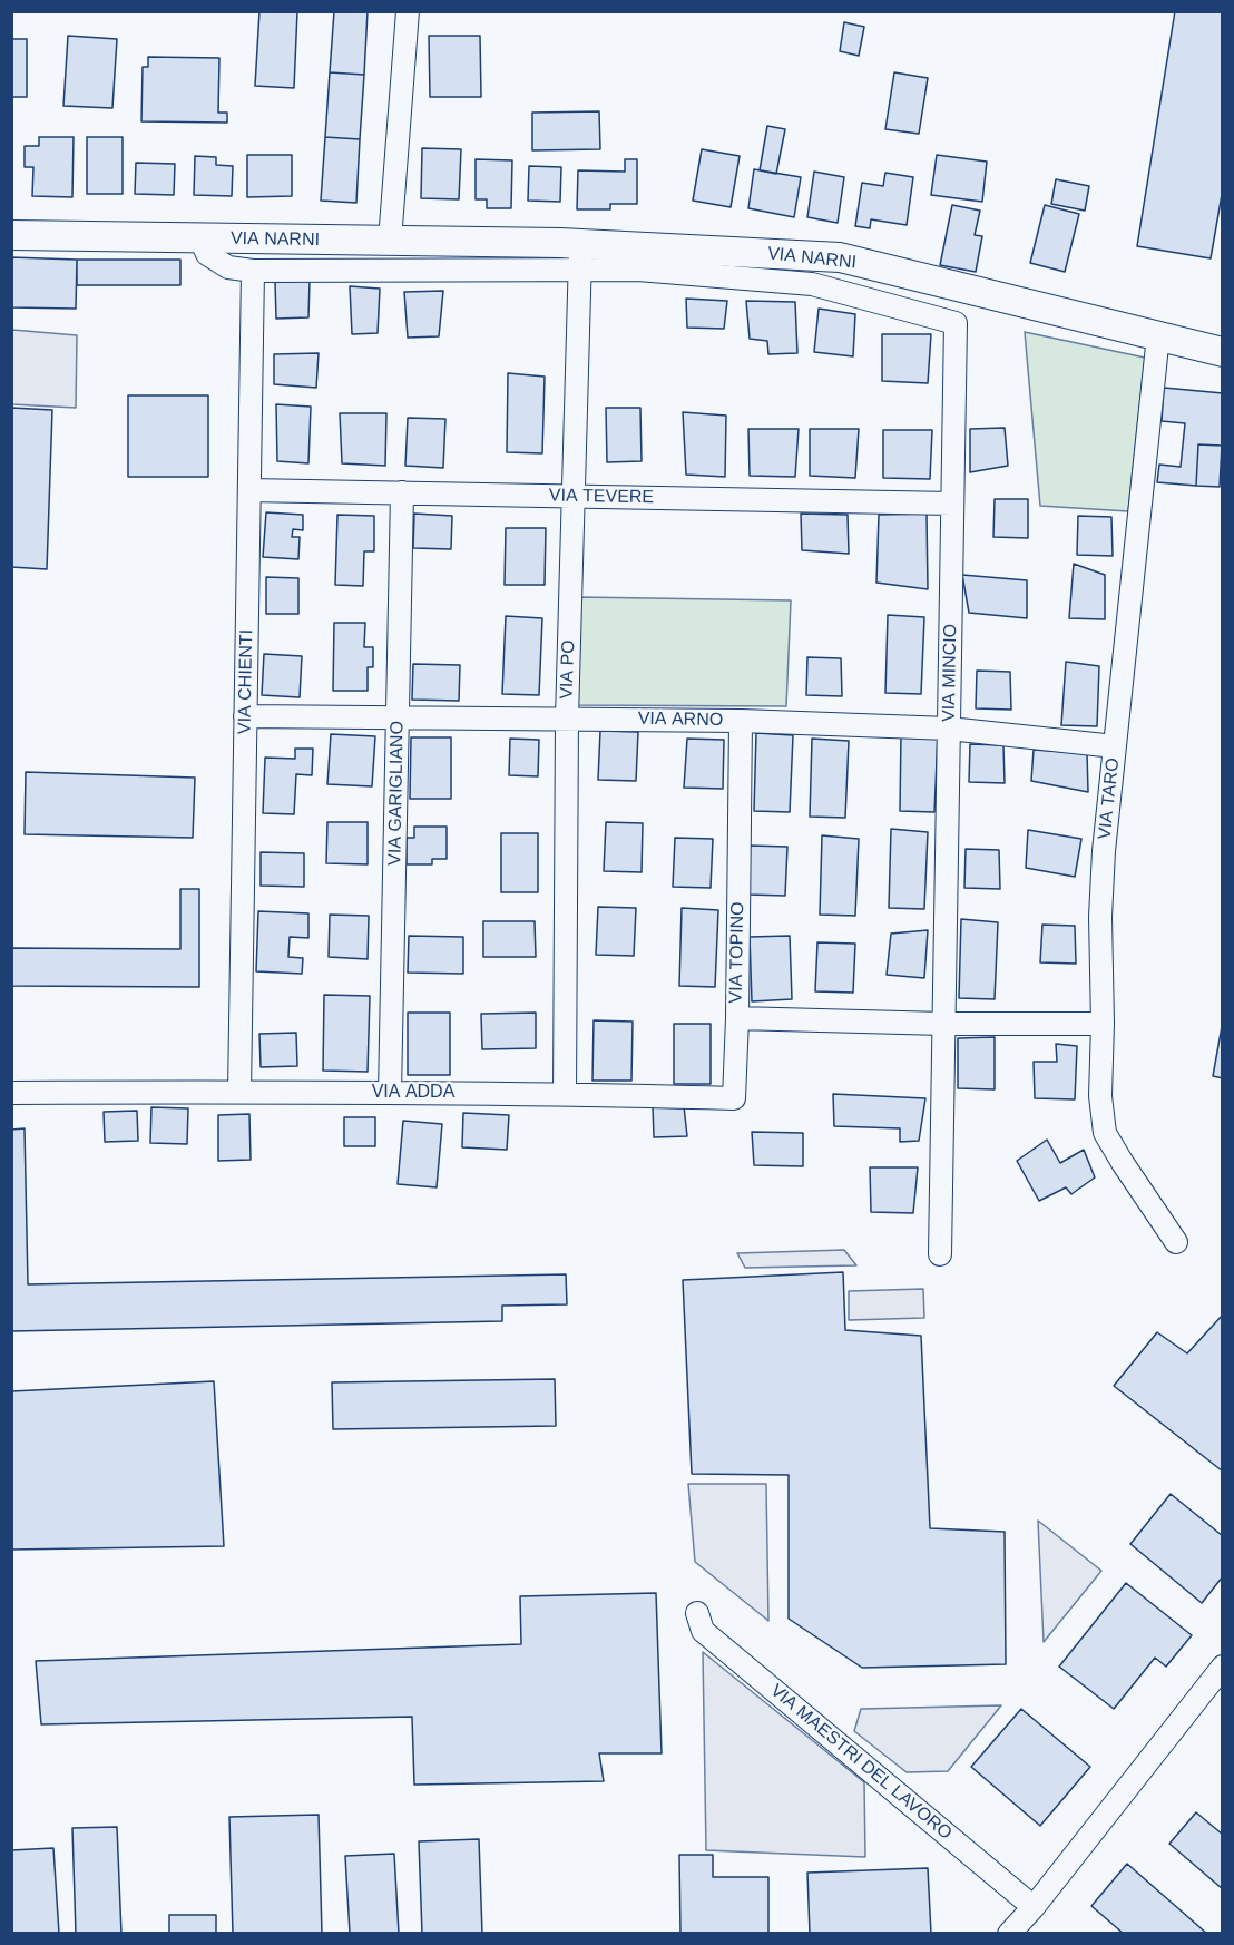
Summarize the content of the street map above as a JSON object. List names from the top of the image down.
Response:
{
  "streets": {
    "main road": ["VIA NARNI"],
    "street": [
      "VIA TEVERE",
      "VIA PO",
      "VIA MINCIO",
      "VIA CHIENTI",
      "VIA ARNO",
      "VIA GARIGLIANO",
      "VIA TARO",
      "VIA TOPINO",
      "VIA ADDA",
      "VIA MAESTRI DEL LAVORO"
    ]
  },
  "crossings": [
    ["VIA NARNI", "VIA PO"],
    ["VIA NARNI", "VIA MINCIO"],
    ["VIA NARNI", "VIA CHIENTI"],
    ["VIA NARNI", "VIA TARO"],
    ["VIA TEVERE", "VIA PO"],
    ["VIA TEVERE", "VIA MINCIO"],
    ["VIA TEVERE", "VIA CHIENTI"],
    ["VIA TEVERE", "VIA GARIGLIANO"],
    ["VIA PO", "VIA ARNO"],
    ["VIA PO", "VIA ADDA"],
    ["VIA MINCIO", "VIA ARNO"],
    ["VIA MINCIO", "VIA TOPINO"],
    ["VIA CHIENTI", "VIA ARNO"],
    ["VIA CHIENTI", "VIA ADDA"],
    ["VIA ARNO", "VIA GARIGLIANO"],
    ["VIA ARNO", "VIA TARO"],
    ["VIA ARNO", "VIA TOPINO"],
    ["VIA GARIGLIANO", "VIA ADDA"],
    ["VIA TOPINO", "VIA ADDA"]
  ]
}
